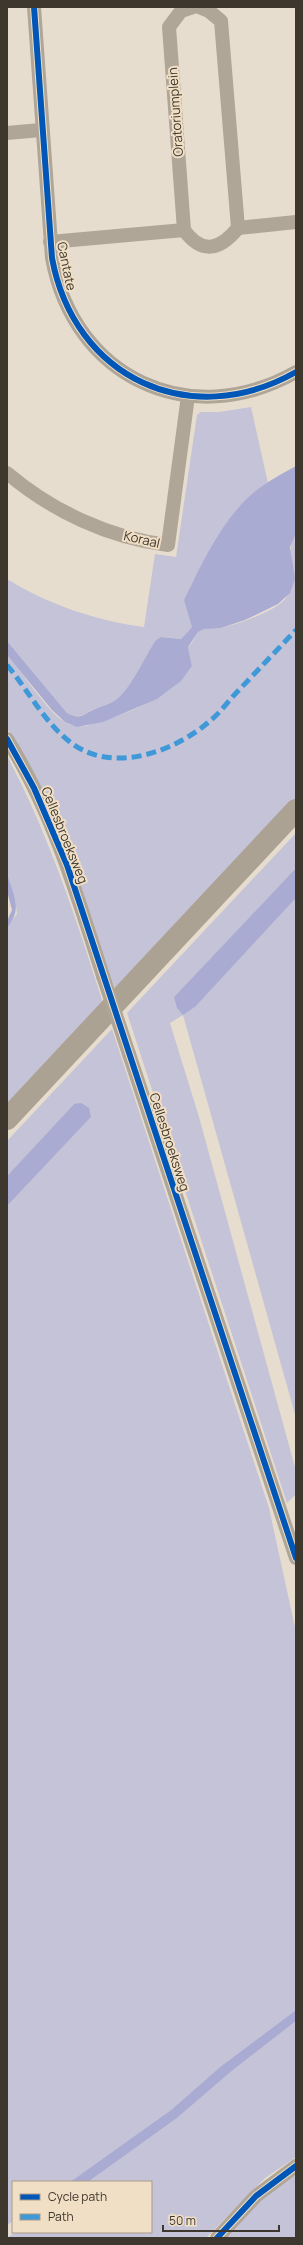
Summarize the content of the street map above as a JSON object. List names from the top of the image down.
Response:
{
  "streets": {
    "street": [
      "Oratoriumplein",
      "Cantate",
      "Koraal",
      "Cellesbroeksweg"
    ]
  },
  "crossings": [
    ["Cantate", "Koraal"]
  ],
  "legend": ["Cycle path", "Path"],
  "scale_bar": "50 m"
}
